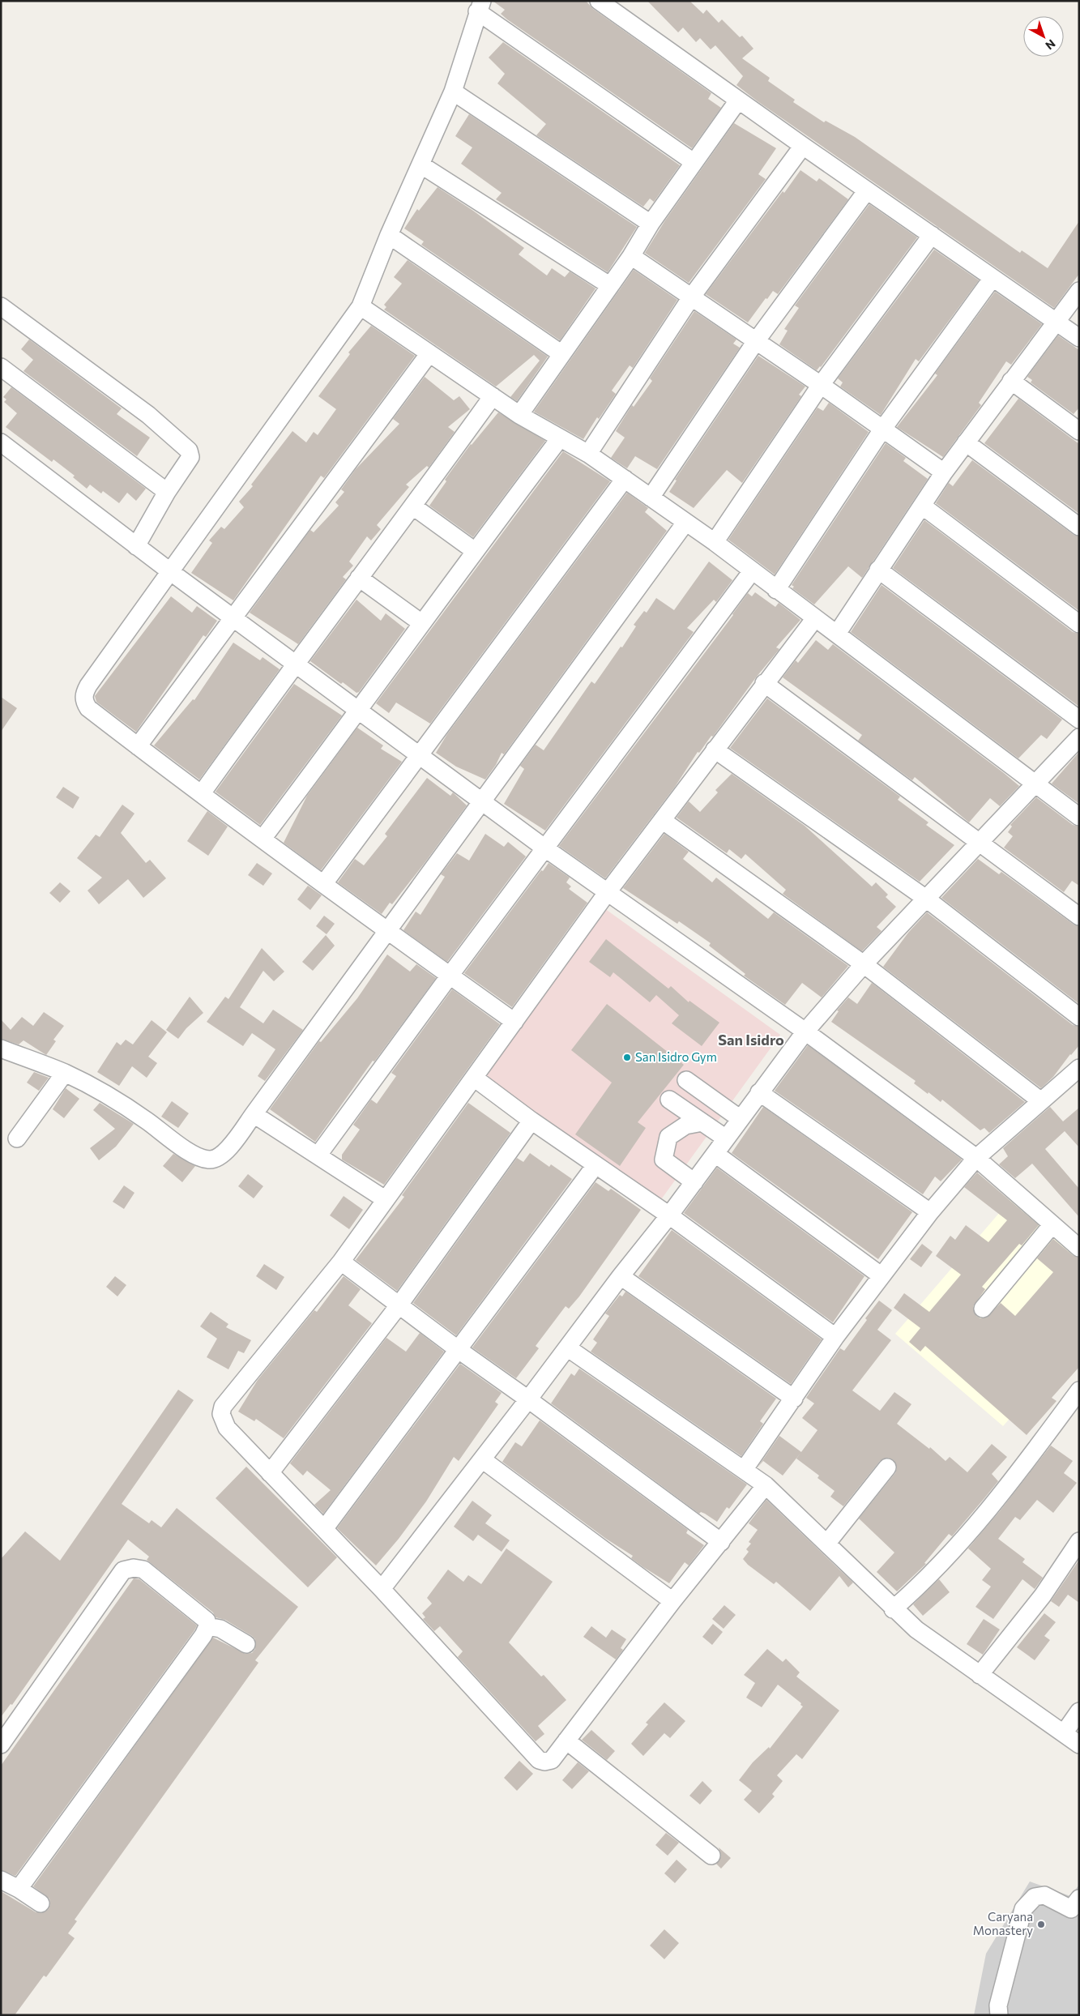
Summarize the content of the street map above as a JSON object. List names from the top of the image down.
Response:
{
  "districts": ["San Isidro"],
  "places": ["San Isidro Gym", "Caryana Monastery"],
  "north": "bottom right"
}
